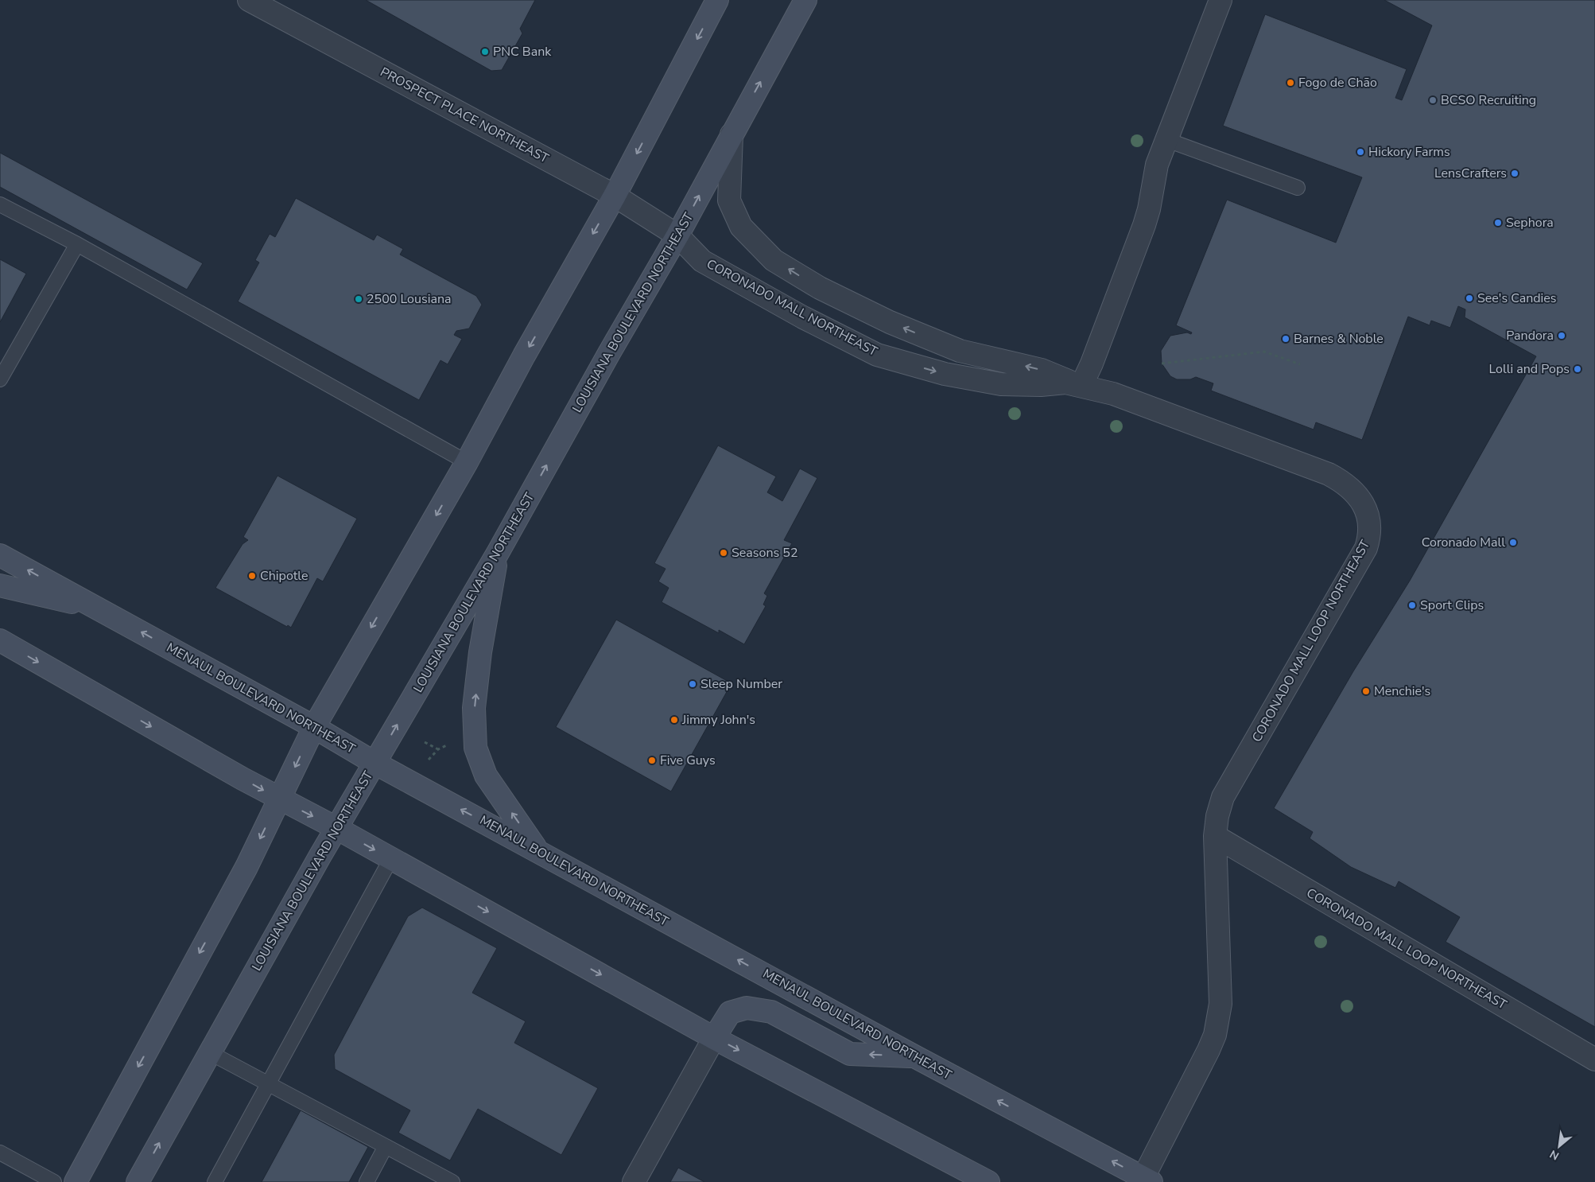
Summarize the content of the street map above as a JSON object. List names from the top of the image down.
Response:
{
  "streets": {
    "main road": ["LOUISIANA BOULEVARD NORTHEAST", "MENAUL BOULEVARD NORTHEAST"],
    "street": ["PROSPECT PLACE NORTHEAST", "CORONADO MALL NORTHEAST", "CORONADO MALL LOOP NORTHEAST"]
  },
  "crossings": [
    ["PROSPECT PLACE NORTHEAST", "CORONADO MALL NORTHEAST"],
    ["PROSPECT PLACE NORTHEAST", "LOUISIANA BOULEVARD NORTHEAST"],
    ["CORONADO MALL NORTHEAST", "LOUISIANA BOULEVARD NORTHEAST"],
    ["CORONADO MALL NORTHEAST", "CORONADO MALL LOOP NORTHEAST"],
    ["LOUISIANA BOULEVARD NORTHEAST", "MENAUL BOULEVARD NORTHEAST"]
  ],
  "one_way": ["CORONADO MALL NORTHEAST"],
  "places": [
    "PNC Bank",
    "Fogo de Chão",
    "BCSO Recruiting",
    "Hickory Farms",
    "LensCrafters",
    "Sephora",
    "See's Candies",
    "2500 Lousiana",
    "Pandora",
    "Barnes & Noble",
    "Lolli and Pops",
    "Coronado Mall",
    "Seasons 52",
    "Chipotle",
    "Sport Clips",
    "Sleep Number",
    "Menchie's",
    "Jimmy John's",
    "Five Guys"
  ],
  "north": "bottom left"
}
